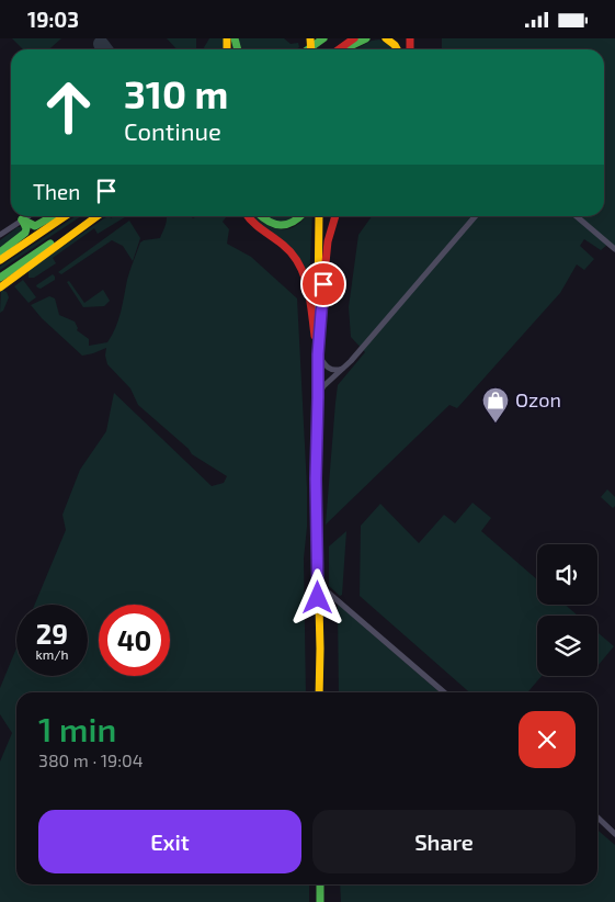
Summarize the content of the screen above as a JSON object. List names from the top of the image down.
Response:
{
  "places": {
    "shop": ["Ozon"]
  },
  "page": {
    "status": "19:03",
    "turn": ["310 m", "Continue"],
    "then": "Then",
    "speed": "29 km/h",
    "limit": "40",
    "heading": ["1 min", "380 m · 19:04"],
    "buttons": ["Exit", "Share"]
  }
}
